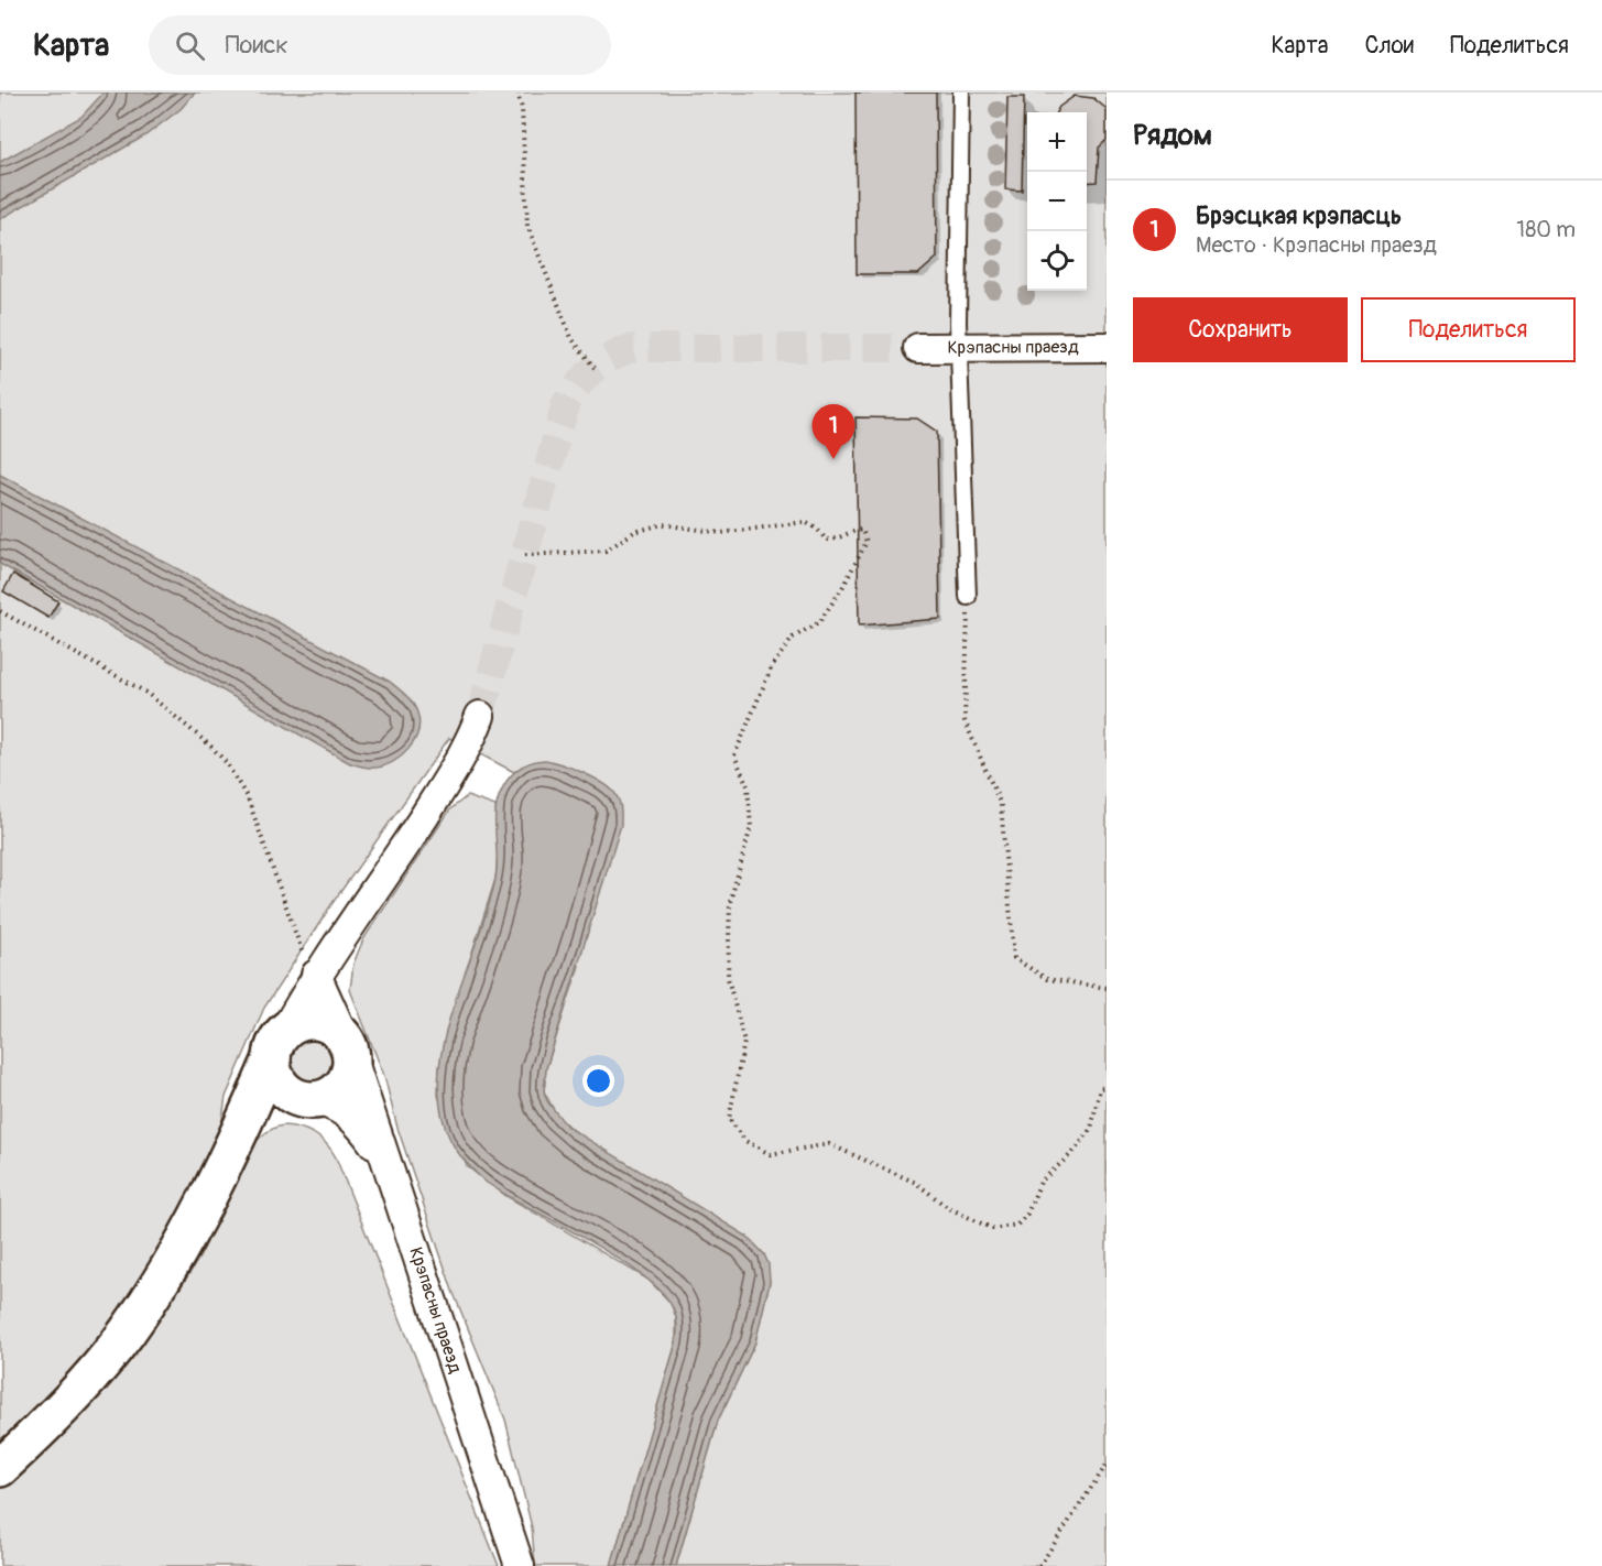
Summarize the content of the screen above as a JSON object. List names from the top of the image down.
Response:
{
  "streets": {
    "street": ["Крэпасны праезд"]
  },
  "page": {
    "header": "Карта",
    "search": "Поиск",
    "nav": ["Карта", "Слои", "Поделиться"],
    "heading": "Рядом",
    "map_buttons": ["+", "−"],
    "list": [
      {
        "mark": "1",
        "name": "Брэсцкая крэпасць",
        "note": "Место · Крэпасны праезд",
        "value": "180 m"
      }
    ],
    "buttons": ["Сохранить", "Поделиться"],
    "pins": "1"
  }
}
